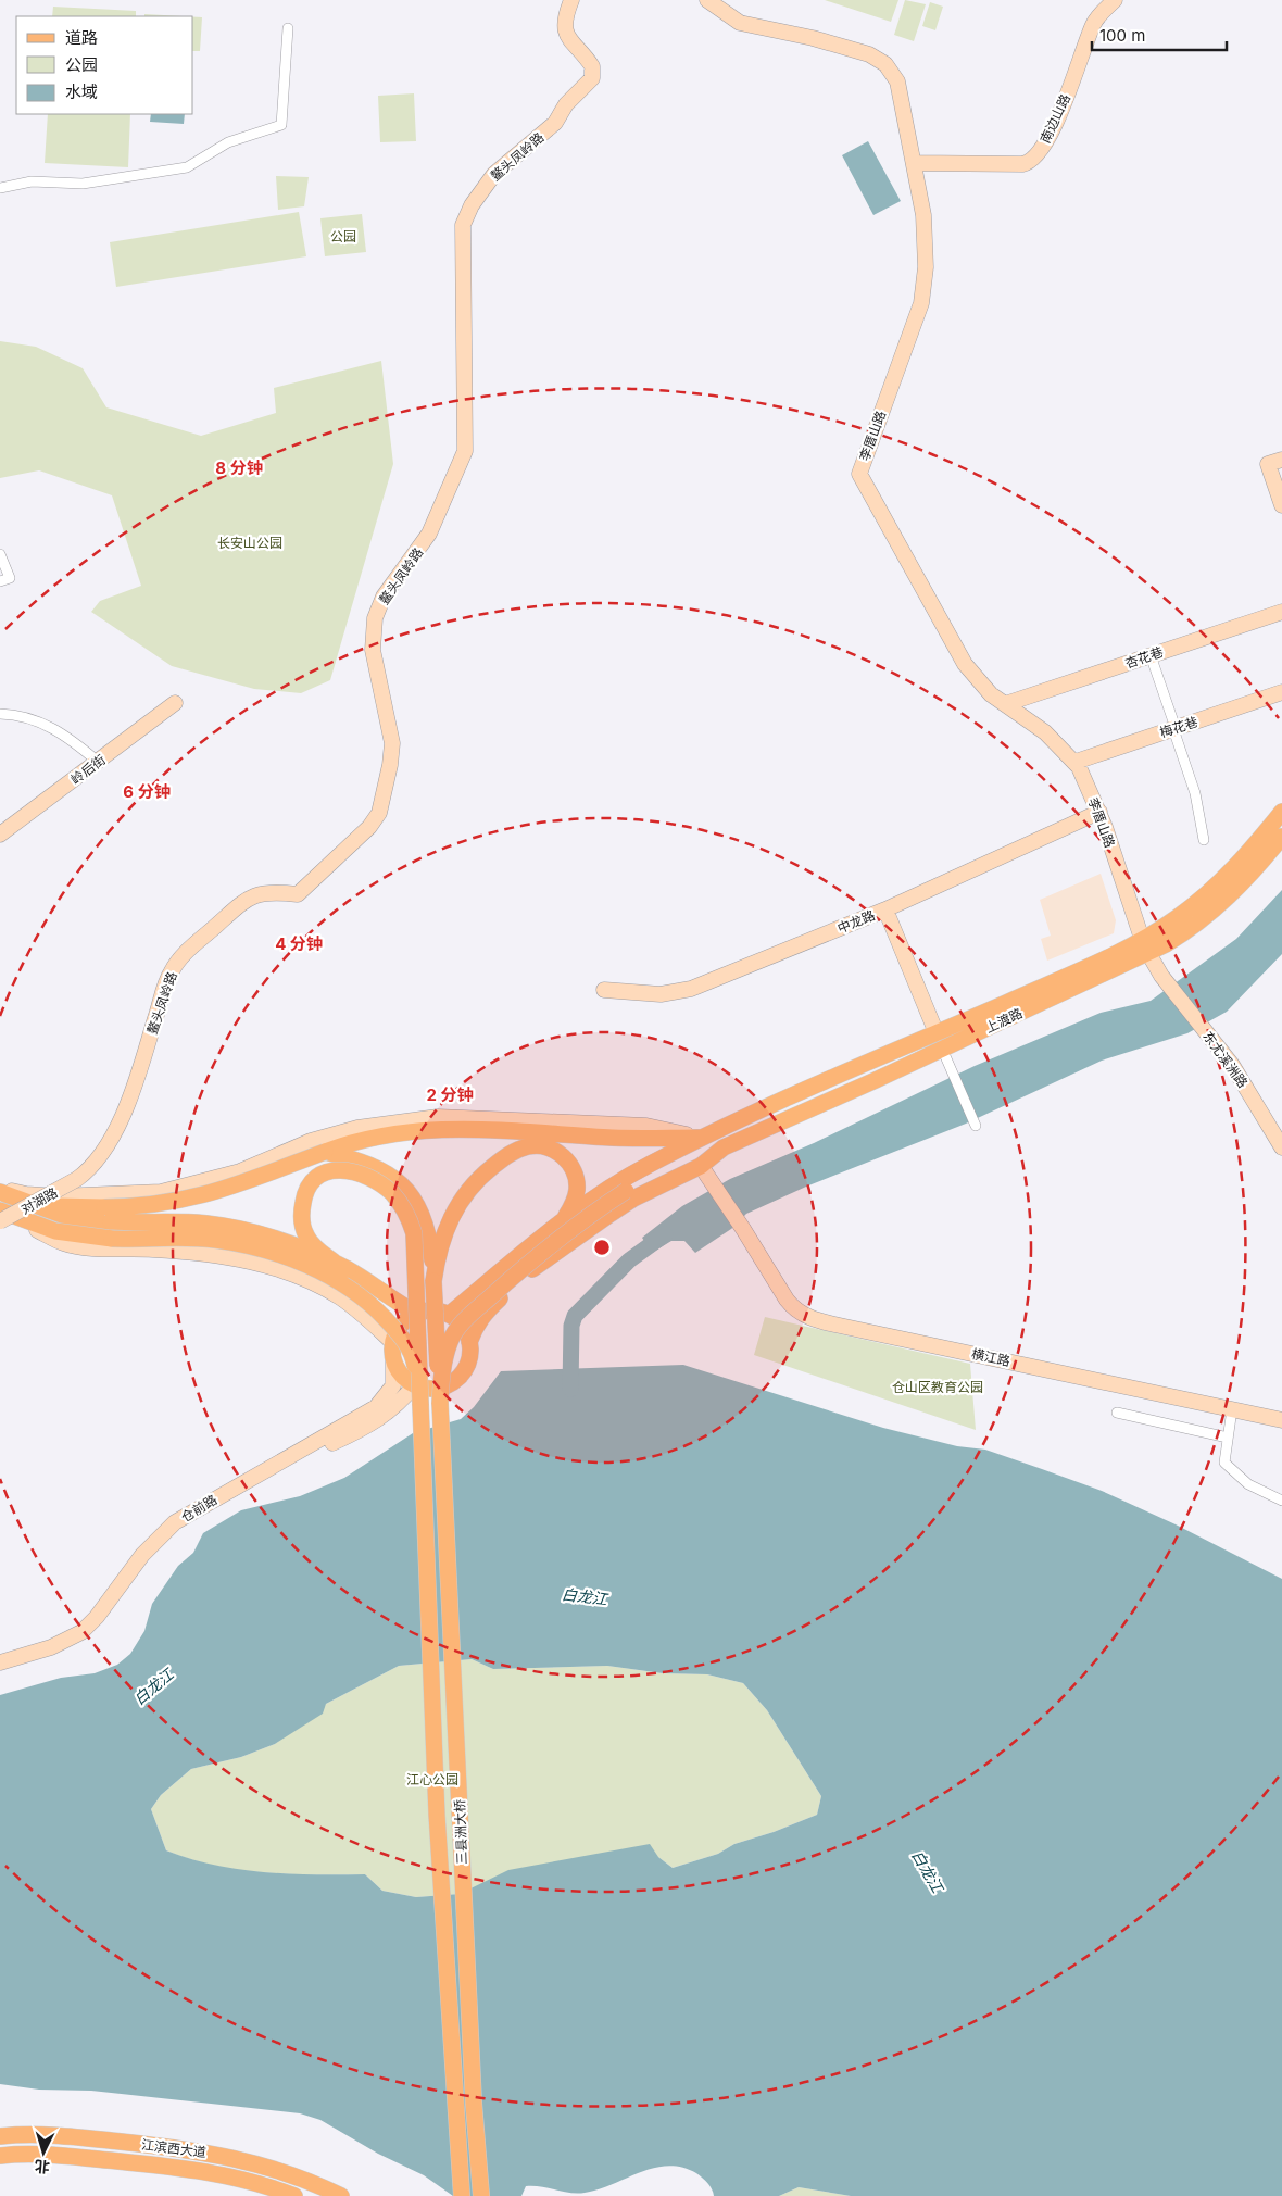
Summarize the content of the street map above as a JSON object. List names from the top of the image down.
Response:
{
  "streets": {
    "main road": ["上渡路", "三县洲大桥", "江滨西大道"],
    "street": [
      "南边山路",
      "鳌头凤岭路",
      "李厝山路",
      "杏花巷",
      "梅花巷",
      "岭后街",
      "中龙路",
      "东尤溪洲路",
      "对湖路",
      "横江路",
      "仓前路"
    ]
  },
  "crossings": [
    ["南边山路", "李厝山路"],
    ["鳌头凤岭路", "对湖路"],
    ["李厝山路", "杏花巷"],
    ["李厝山路", "梅花巷"],
    ["李厝山路", "中龙路"],
    ["李厝山路", "上渡路"],
    ["李厝山路", "东尤溪洲路"],
    ["上渡路", "横江路"],
    ["上渡路", "仓前路"]
  ],
  "water": ["白龙江"],
  "parks": [
    "公园",
    "长安山公园",
    "仓山区教育公园",
    "江心公园"
  ],
  "legend": ["道路", "公园", "水域"],
  "scale_bar": "100 m",
  "north": "bottom",
  "rings": [
    "8 分钟",
    "6 分钟",
    "4 分钟",
    "2 分钟"
  ]
}
